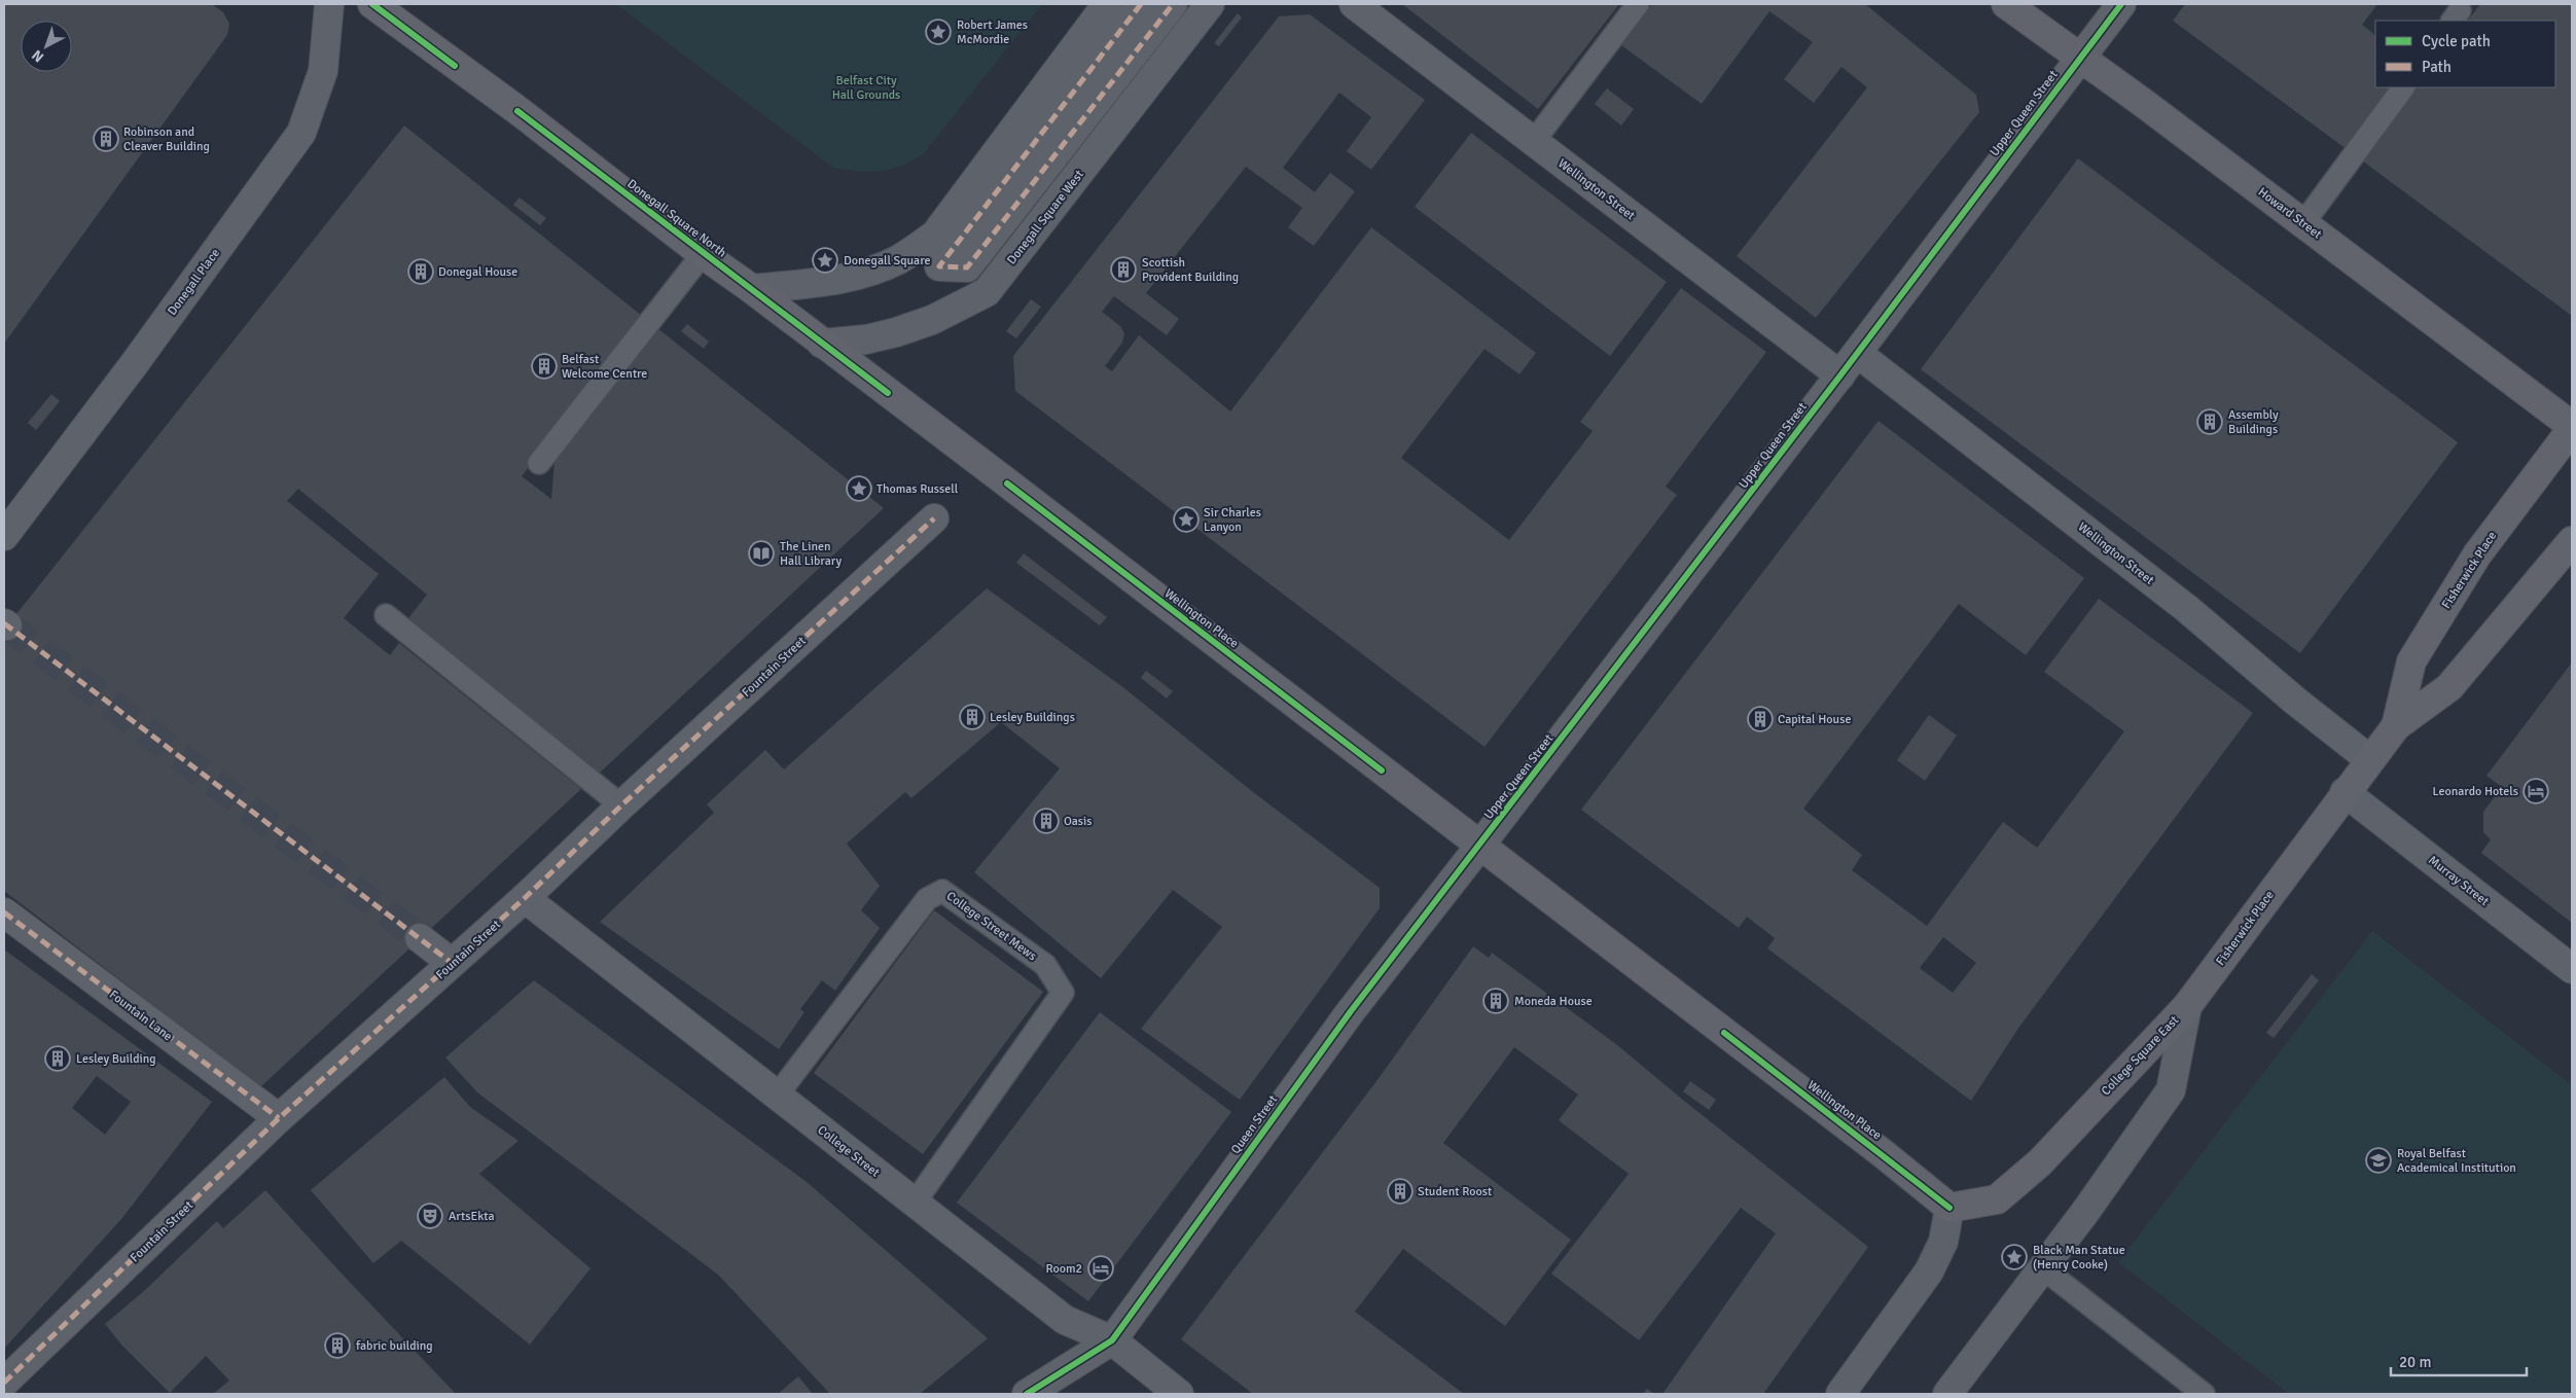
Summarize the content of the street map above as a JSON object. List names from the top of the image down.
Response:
{
  "streets": {
    "main road": [
      "Howard Street",
      "Donegall Square North",
      "Fisherwick Place",
      "Wellington Place",
      "College Square East"
    ],
    "street": [
      "Upper Queen Street",
      "Wellington Street",
      "Donegall Square West",
      "Donegall Place",
      "Fountain Street",
      "Murray Street",
      "Fountain Lane",
      "Queen Street",
      "College Street"
    ],
    "lane": ["College Street Mews"]
  },
  "crossings": [
    ["Upper Queen Street", "Wellington Street"],
    ["Upper Queen Street", "Howard Street"],
    ["Upper Queen Street", "Wellington Place"],
    ["Upper Queen Street", "Queen Street"],
    ["Wellington Street", "Fisherwick Place"],
    ["Howard Street", "Fisherwick Place"],
    ["Donegall Square West", "Donegall Square North"],
    ["Donegall Square West", "Wellington Place"],
    ["Donegall Square North", "Wellington Place"],
    ["Fisherwick Place", "Murray Street"],
    ["Fisherwick Place", "College Square East"],
    ["Wellington Place", "College Square East"],
    ["Wellington Place", "Queen Street"],
    ["Fountain Street", "Fountain Lane"],
    ["Fountain Street", "College Street"],
    ["College Street Mews", "College Street"],
    ["Queen Street", "College Street"]
  ],
  "parks": ["Belfast City Hall Grounds"],
  "places": {
    "place": [
      "Robert James McMordie",
      "Donegall Square",
      "Thomas Russell",
      "Sir Charles Lanyon",
      "Black Man Statue (Henry Cooke)"
    ],
    "building": [
      "Robinson and Cleaver Building",
      "Scottish Provident Building",
      "Donegal House",
      "Belfast Welcome Centre",
      "Assembly Buildings",
      "Lesley Buildings",
      "Capital House",
      "Oasis",
      "Moneda House",
      "Lesley Building",
      "Student Roost",
      "fabric building"
    ],
    "library": ["The Linen Hall Library"],
    "hotel": ["Leonardo Hotels", "Room2"],
    "school or university": ["Royal Belfast Academical Institution"],
    "theatre": ["ArtsEkta"]
  },
  "legend": ["Cycle path", "Path"],
  "scale_bar": "20 m",
  "north": "bottom left"
}
